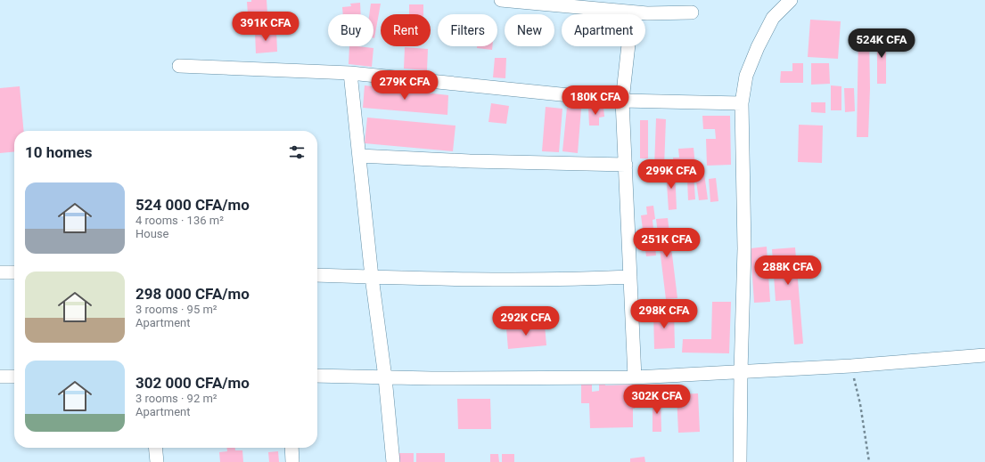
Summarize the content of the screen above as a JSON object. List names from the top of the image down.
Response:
{
  "page": {
    "price": [
      "391K CFA",
      "524K CFA",
      "279K CFA",
      "180K CFA",
      "299K CFA",
      "251K CFA",
      "288K CFA",
      "298K CFA",
      "292K CFA",
      "302K CFA"
    ],
    "chip": [
      "Buy",
      "Rent",
      "Filters",
      "New",
      "Apartment"
    ],
    "heading": "10 homes",
    "list": [
      {
        "name": "524 000 CFA/mo",
        "note": "4 rooms · 136 m² · House"
      },
      {
        "name": "298 000 CFA/mo",
        "note": "3 rooms · 95 m² · Apartment"
      },
      {
        "name": "302 000 CFA/mo",
        "note": "3 rooms · 92 m² · Apartment"
      }
    ]
  }
}
